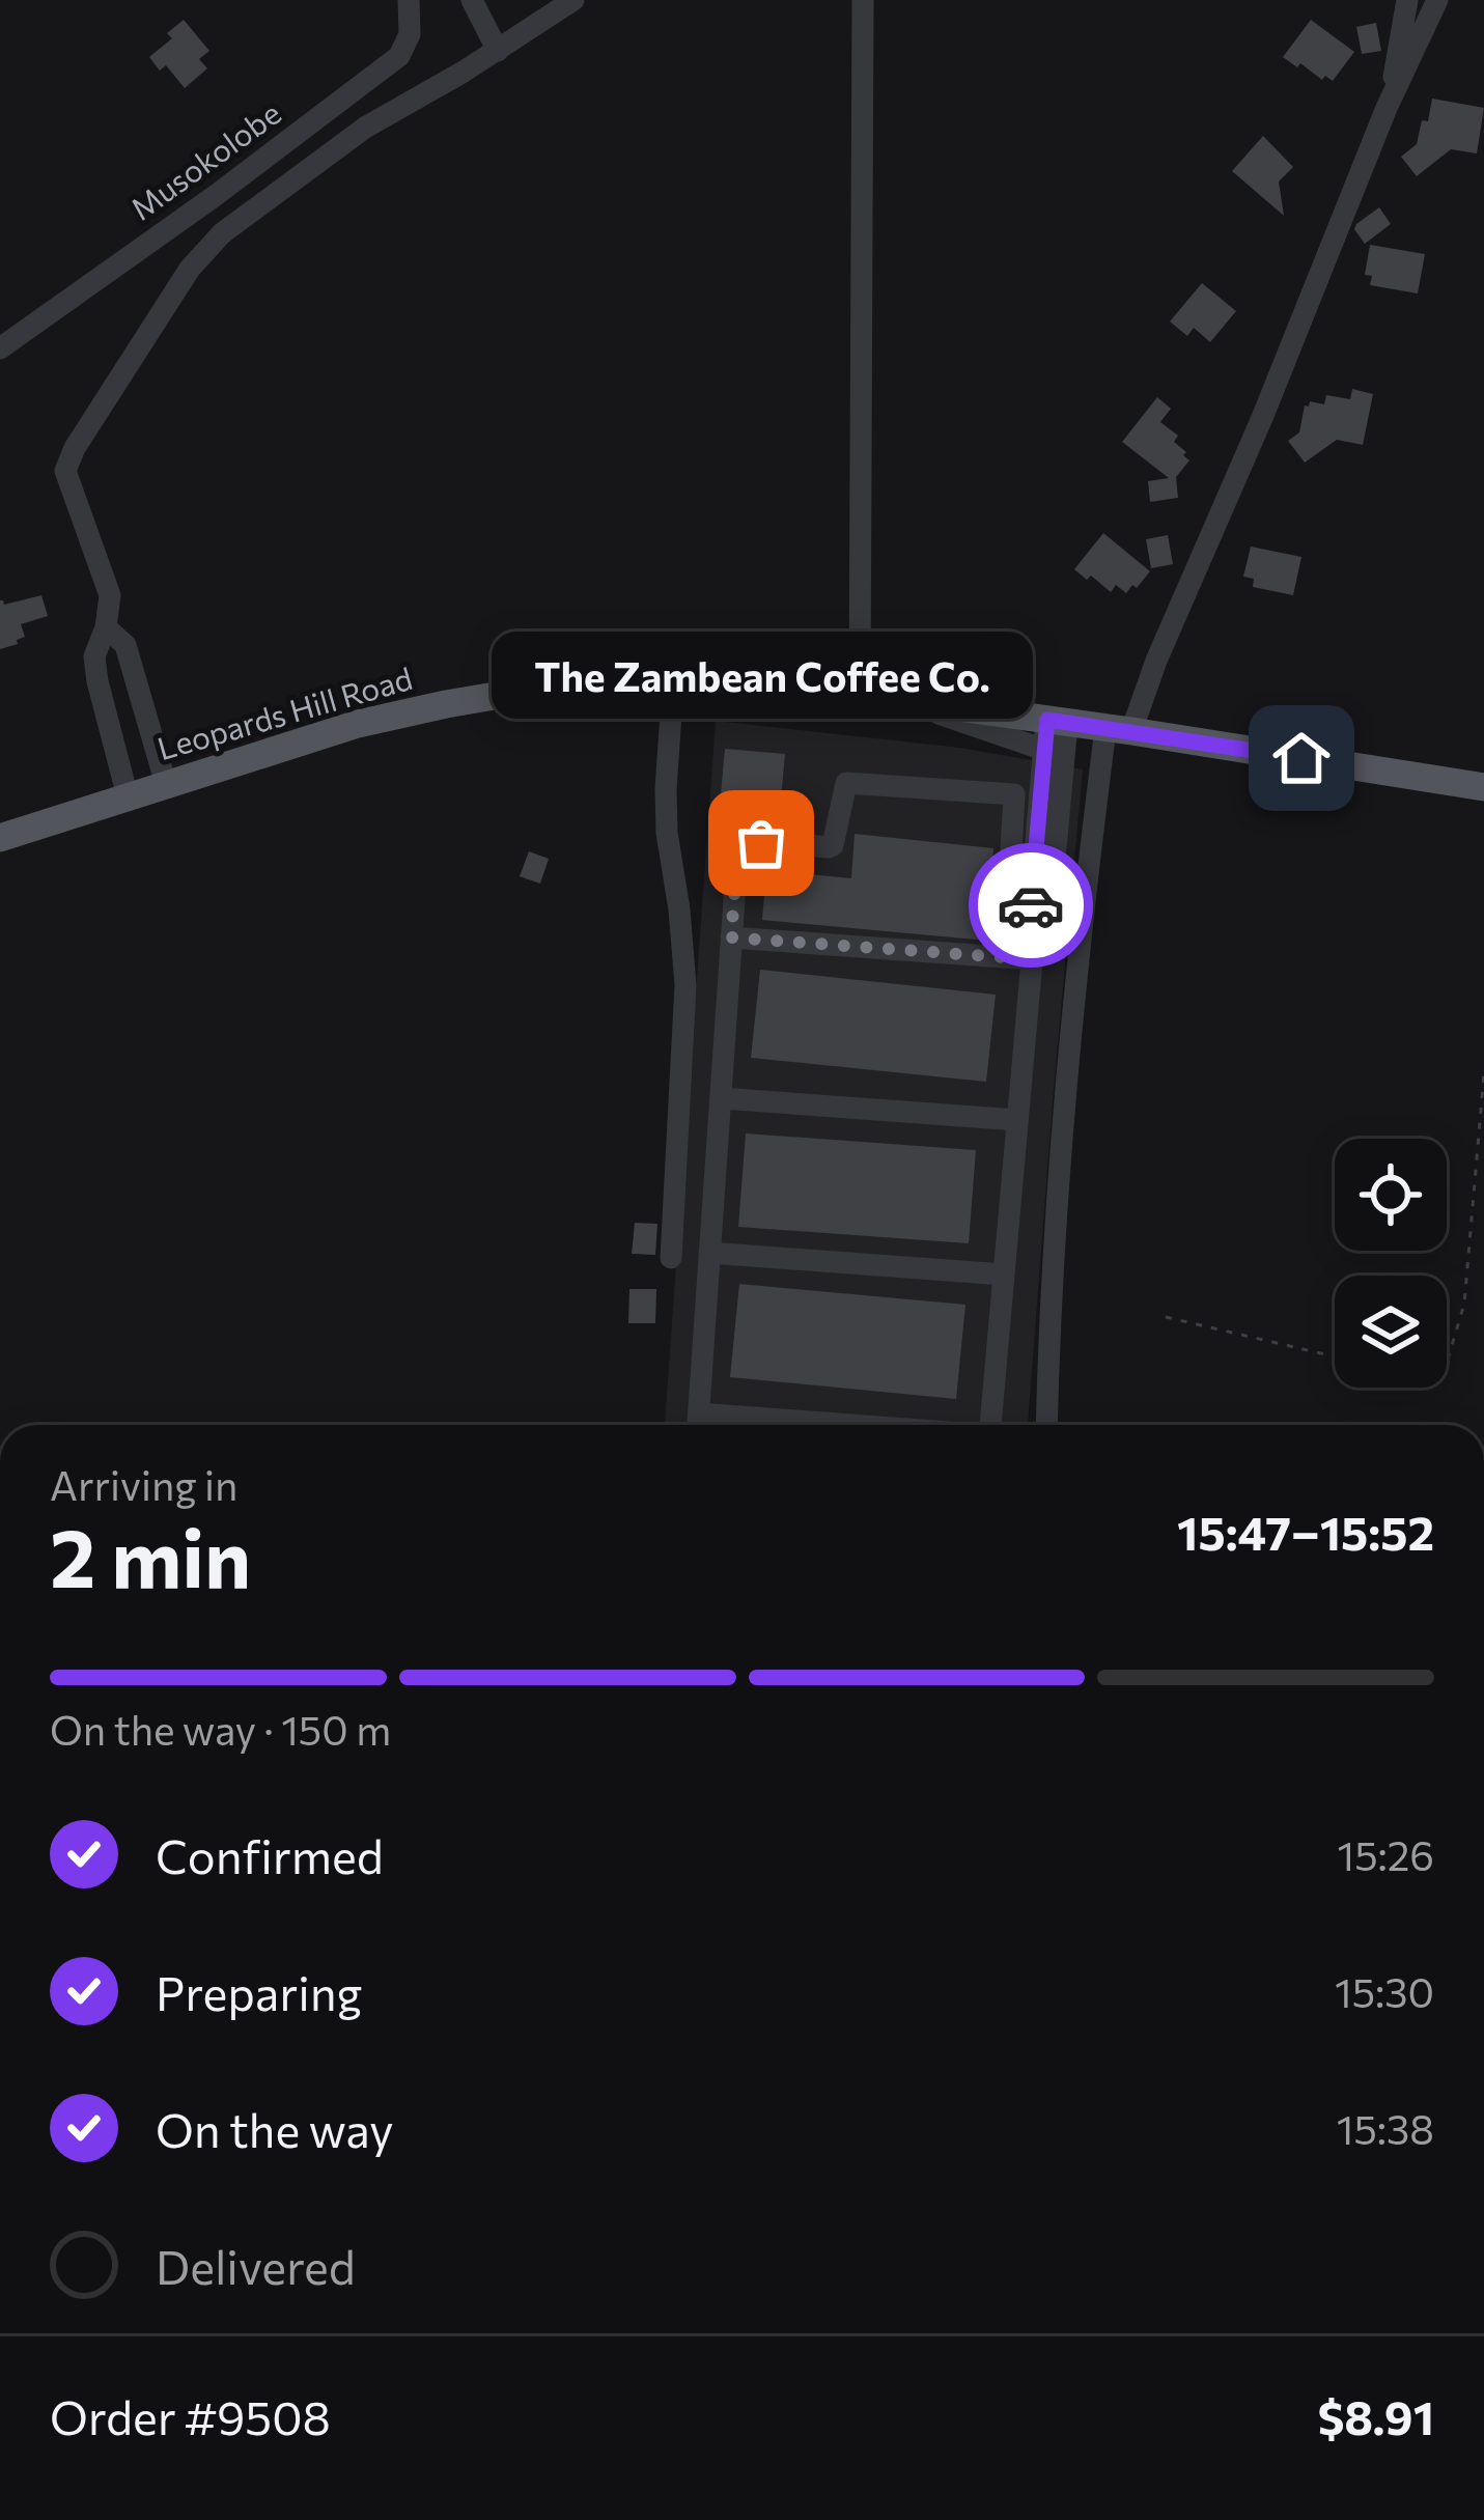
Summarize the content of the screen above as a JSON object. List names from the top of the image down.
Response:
{
  "streets": {
    "main road": ["Leopards Hill Road"],
    "street": ["Musokolobe"]
  },
  "places": ["The Zambean Coffee Co."],
  "page": {
    "bubble": "The Zambean Coffee Co.",
    "heading": ["2 min", "Arriving in", "15:47–15:52"],
    "panel": ["Order #9508", "$8.91"],
    "bar": "On the way · 150 m",
    "list": [
      ["Confirmed", "15:26"],
      ["Preparing", "15:30"],
      ["On the way", "15:38"],
      "Delivered"
    ]
  }
}
